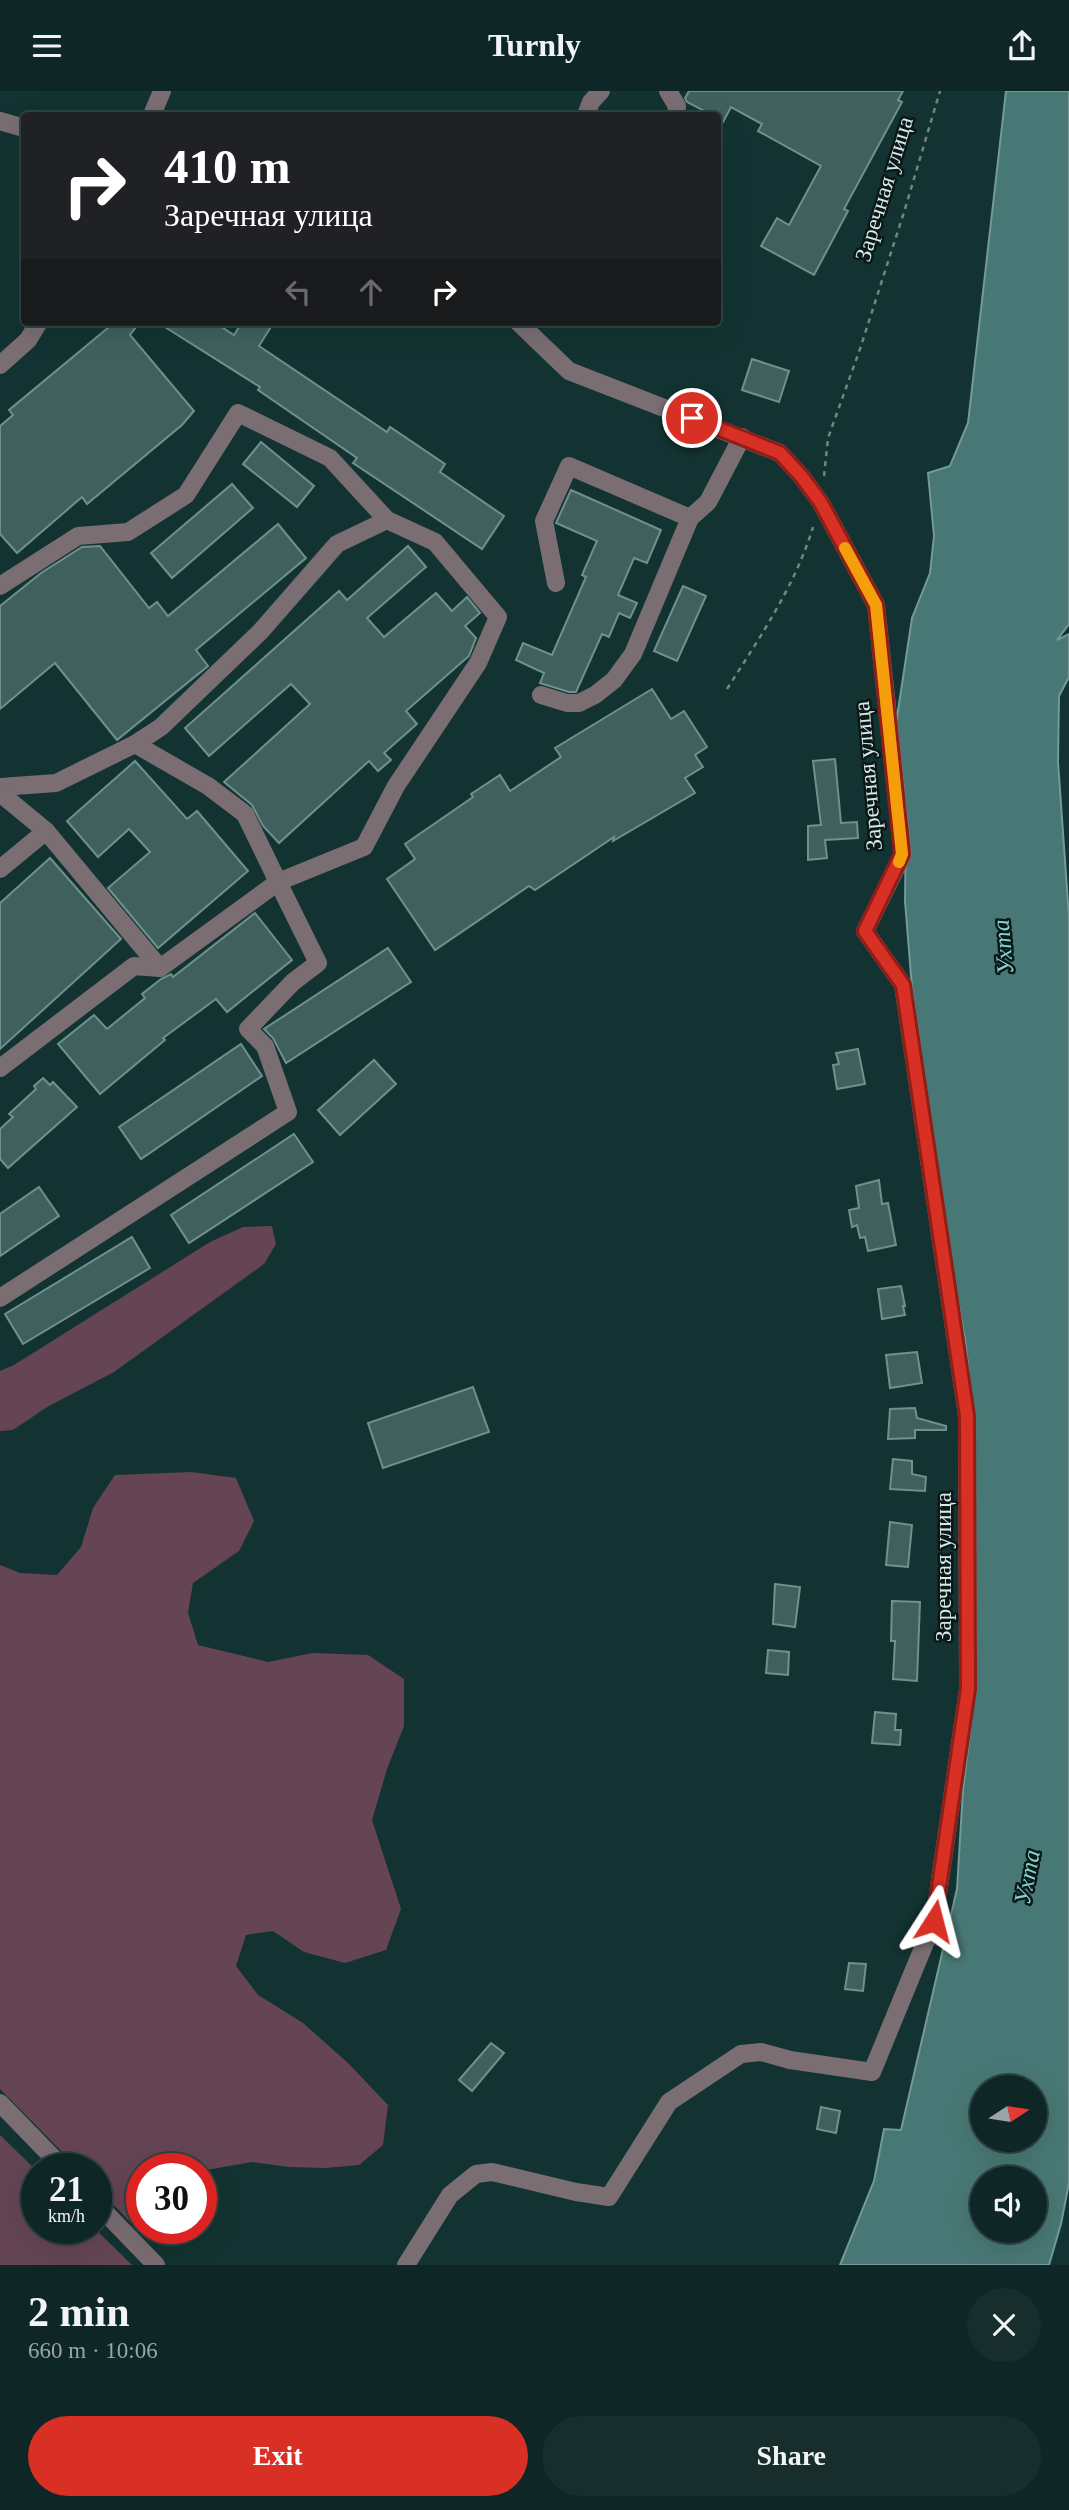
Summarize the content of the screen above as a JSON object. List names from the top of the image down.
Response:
{
  "streets": {
    "street": ["Заречная улица"]
  },
  "water": ["Ухта"],
  "north": "right",
  "page": {
    "header": "Turnly",
    "turn": ["410 m", "Заречная улица"],
    "speed": "21 km/h",
    "limit": "30",
    "heading": ["2 min", "660 m · 10:06"],
    "buttons": ["Exit", "Share"]
  }
}
